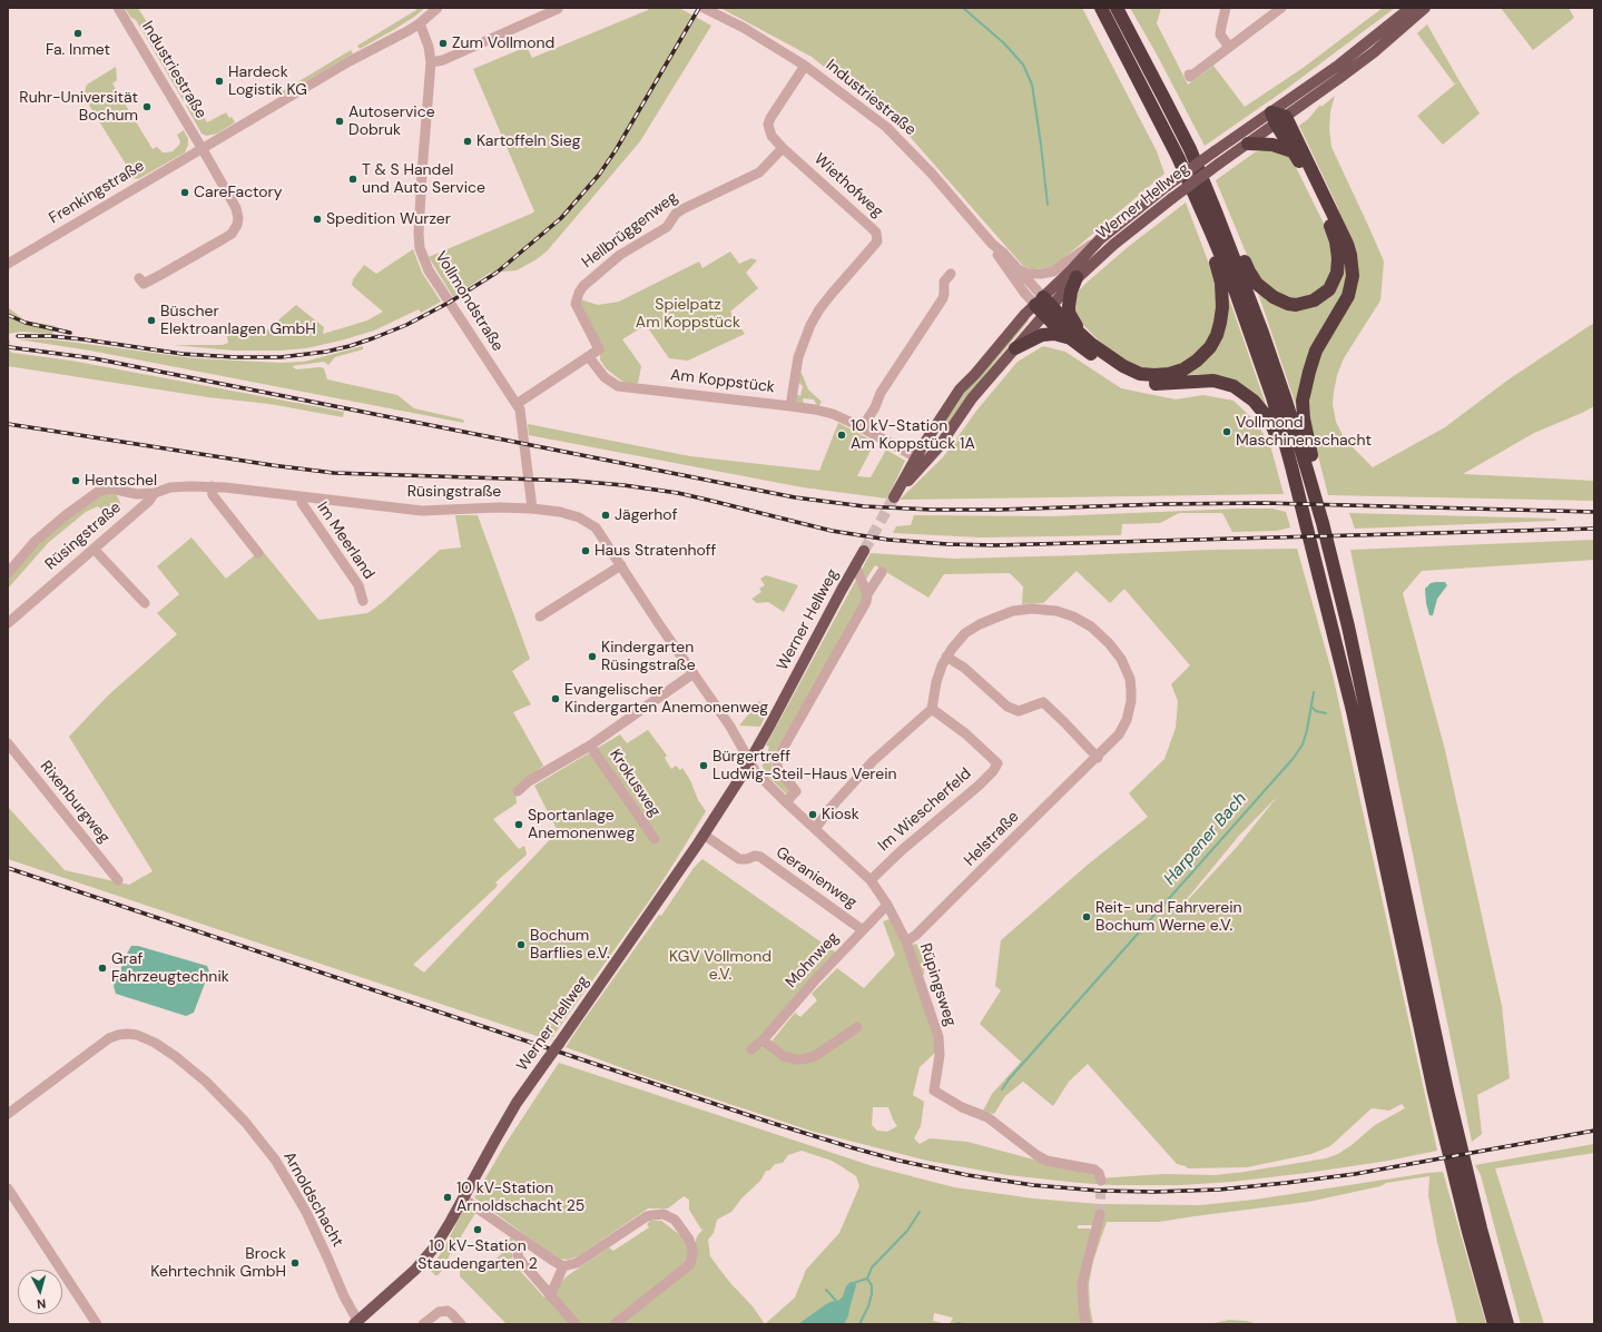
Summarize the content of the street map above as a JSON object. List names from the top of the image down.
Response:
{
  "streets": {
    "main road": ["Werner Hellweg"],
    "street": [
      "Industriestraße",
      "Wiethofweg",
      "Frenkingstraße",
      "Hellbrüggenweg",
      "Vollmondstraße",
      "Am Koppstück",
      "Rüsingstraße",
      "Im Meerland",
      "Krokusweg",
      "Rixenburgweg",
      "Im Wiescherfeld",
      "Helstraße",
      "Geranienweg",
      "Mohnweg",
      "Rüpingsweg",
      "Arnoldschacht"
    ]
  },
  "crossings": [
    ["Industriestraße", "Wiethofweg"],
    ["Industriestraße", "Frenkingstraße"],
    ["Industriestraße", "Werner Hellweg"],
    ["Wiethofweg", "Hellbrüggenweg"],
    ["Wiethofweg", "Am Koppstück"],
    ["Frenkingstraße", "Vollmondstraße"],
    ["Werner Hellweg", "Am Koppstück"],
    ["Werner Hellweg", "Rüsingstraße"],
    ["Werner Hellweg", "Geranienweg"],
    ["Werner Hellweg", "Rüpingsweg"],
    ["Werner Hellweg", "Arnoldschacht"],
    ["Hellbrüggenweg", "Am Koppstück"],
    ["Vollmondstraße", "Rüsingstraße"],
    ["Rüsingstraße", "Im Meerland"],
    ["Rüsingstraße", "Rüpingsweg"],
    ["Im Wiescherfeld", "Helstraße"],
    ["Im Wiescherfeld", "Rüpingsweg"],
    ["Helstraße", "Rüpingsweg"],
    ["Geranienweg", "Mohnweg"],
    ["Mohnweg", "Rüpingsweg"]
  ],
  "water": ["Harpener Bach"],
  "parks": ["Spielpatz Am Koppstück", "KGV Vollmond e.V."],
  "places": [
    "Fa. Inmet",
    "Zum Vollmond",
    "Hardeck Logistik KG",
    "Ruhr-Universität Bochum",
    "Autoservice Dobruk",
    "Kartoffeln Sieg",
    "T & S Handel und Auto Service",
    "CareFactory",
    "Spedition Wurzer",
    "Büscher Elektroanlagen GmbH",
    "Vollmond Maschinenschacht",
    "10 kV-Station Am Koppstück 1A",
    "Hentschel",
    "Jägerhof",
    "Haus Stratenhoff",
    "Kindergarten Rüsingstraße",
    "Evangelischer Kindergarten Anemonenweg",
    "Bürgertreff Ludwig-Steil-Haus Verein",
    "Kiosk",
    "Sportanlage Anemonenweg",
    "Reit- und Fahrverein Bochum Werne e.V.",
    "Bochum Barflies e.V.",
    "Graf Fahrzeugtechnik",
    "10 kV-Station Arnoldschacht 25",
    "10 kV-Station Staudengarten 2",
    "Brock Kehrtechnik GmbH"
  ],
  "north": "bottom"
}
